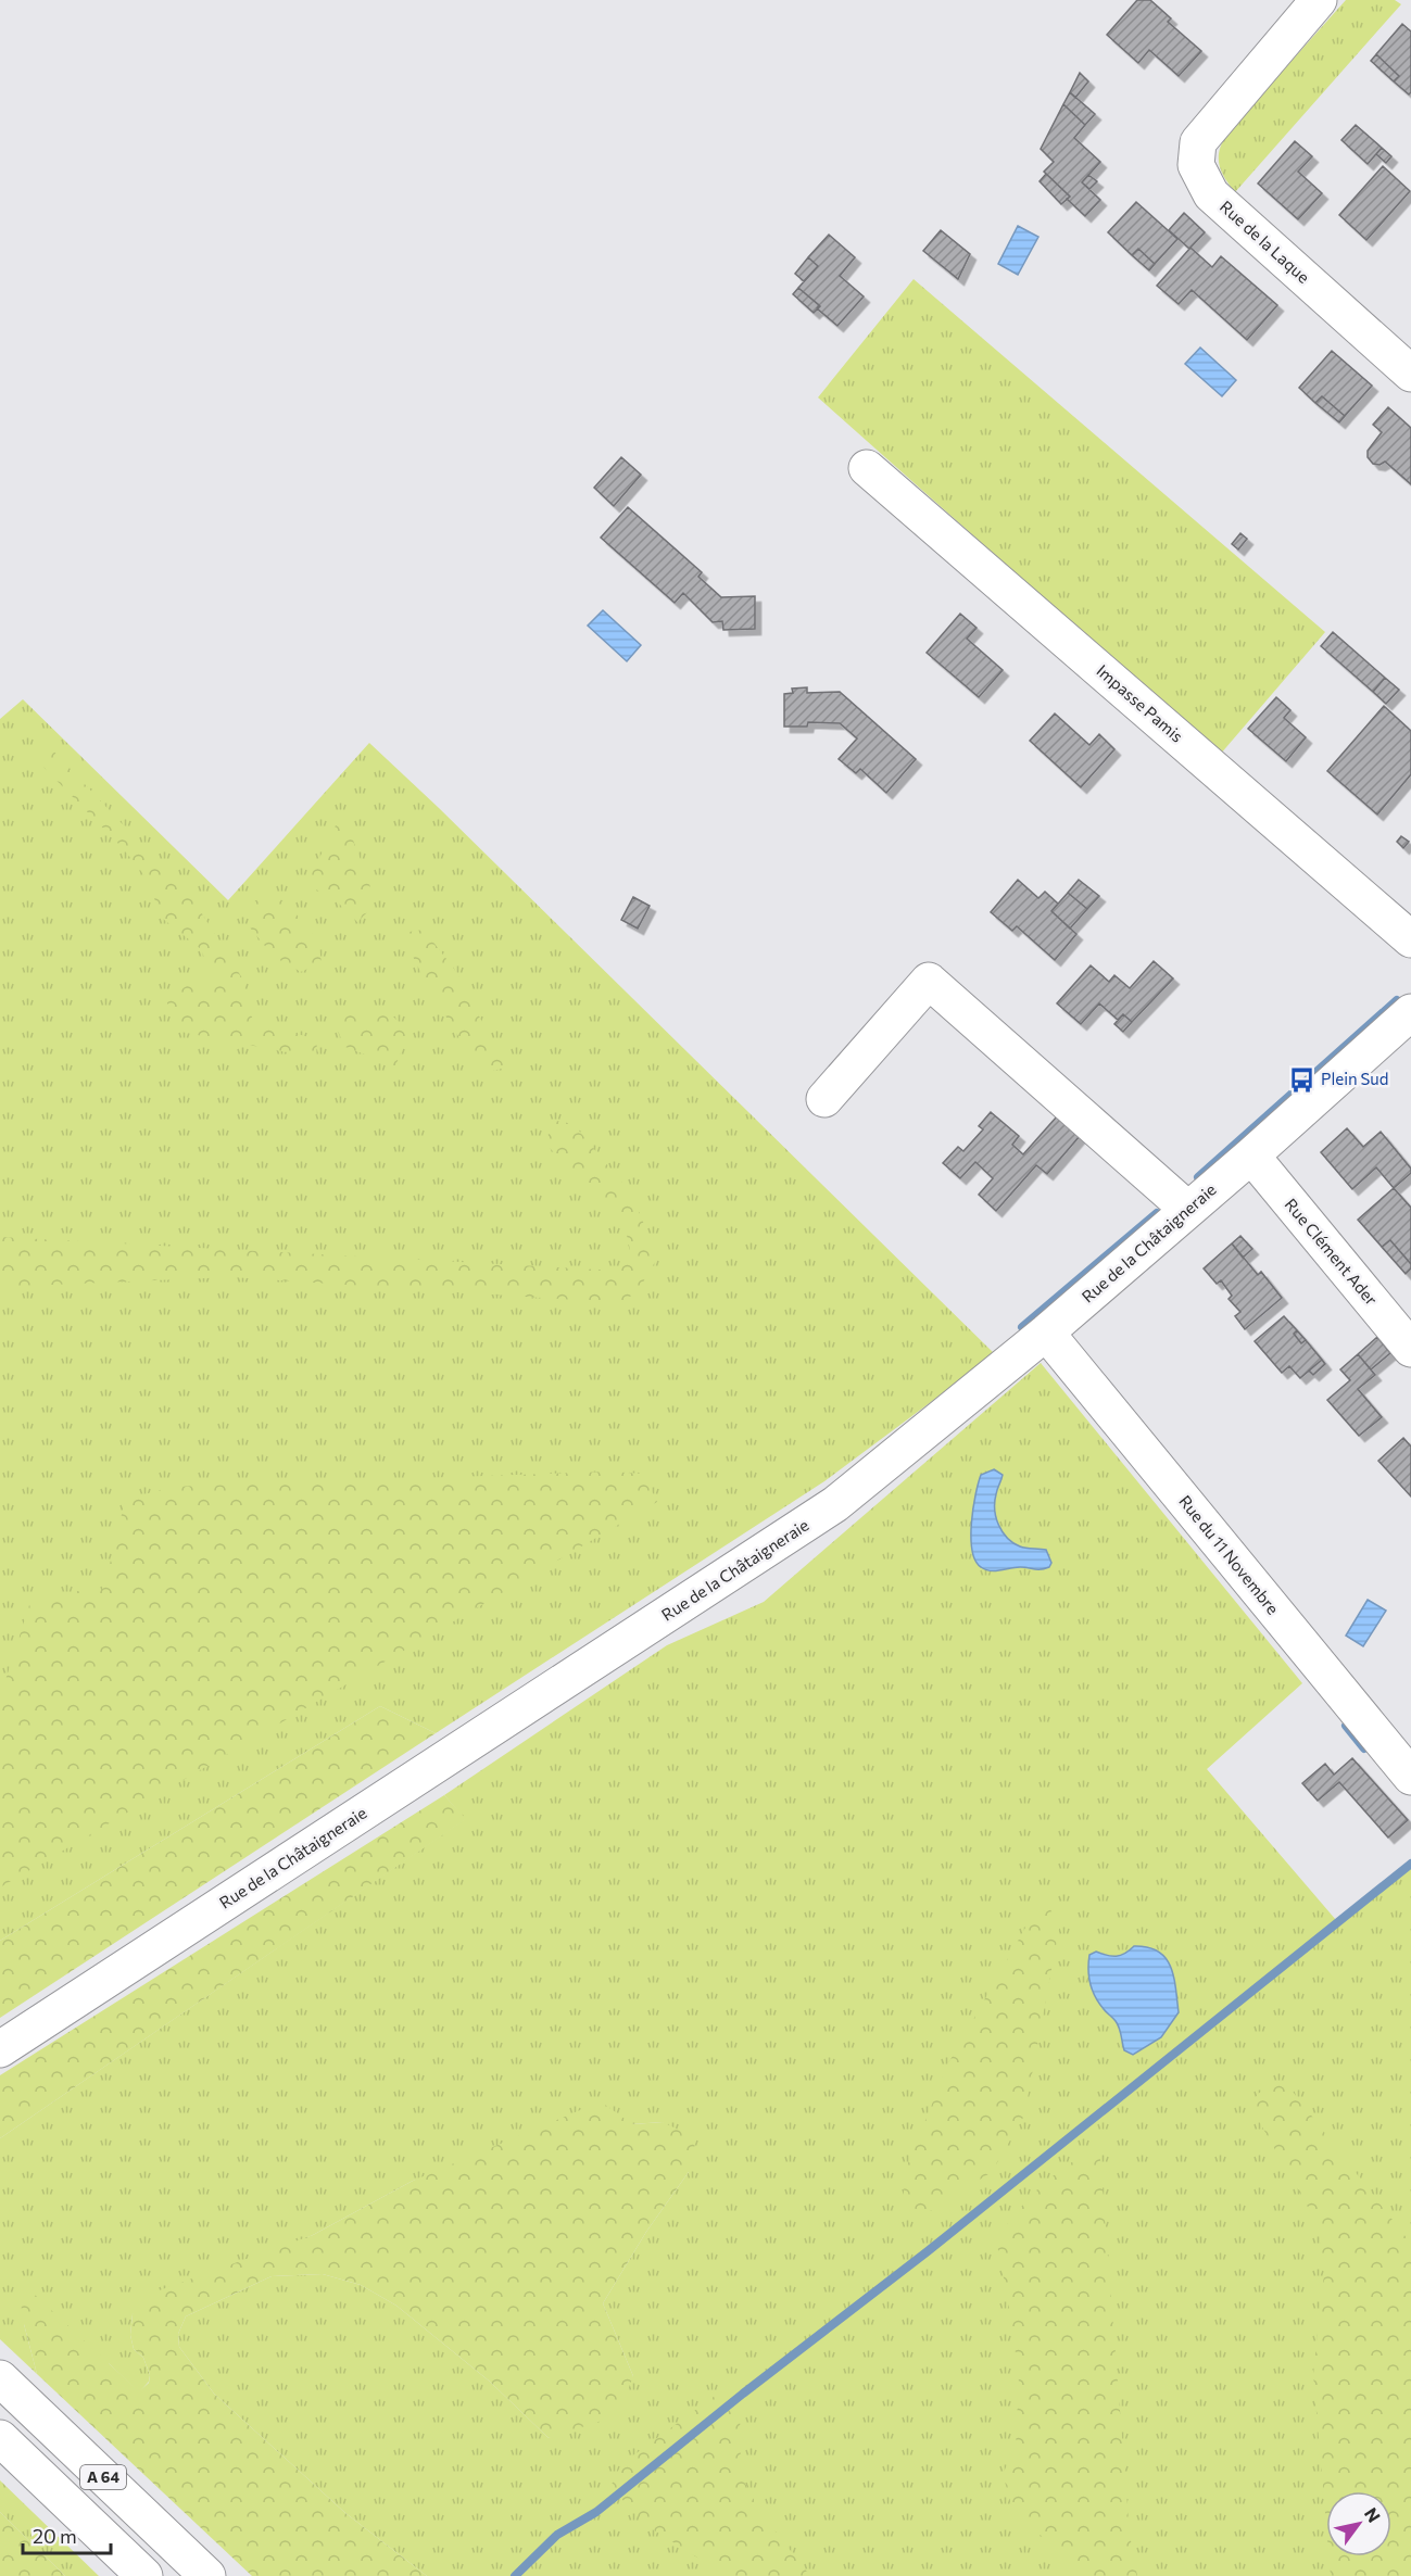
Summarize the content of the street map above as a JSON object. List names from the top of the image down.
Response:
{
  "streets": {
    "main road": [
      "Rue de la Laque",
      "Impasse Pamis",
      "Rue de la Châtaigneraie",
      "Rue Clément Ader",
      "Rue du 11 Novembre",
      "A 64"
    ]
  },
  "crossings": [
    ["Rue de la Châtaigneraie", "Rue Clément Ader"],
    ["Rue de la Châtaigneraie", "Rue du 11 Novembre"]
  ],
  "places": {
    "bus stop": ["Plein Sud"]
  },
  "scale_bar": "20 m",
  "north": "top right"
}
